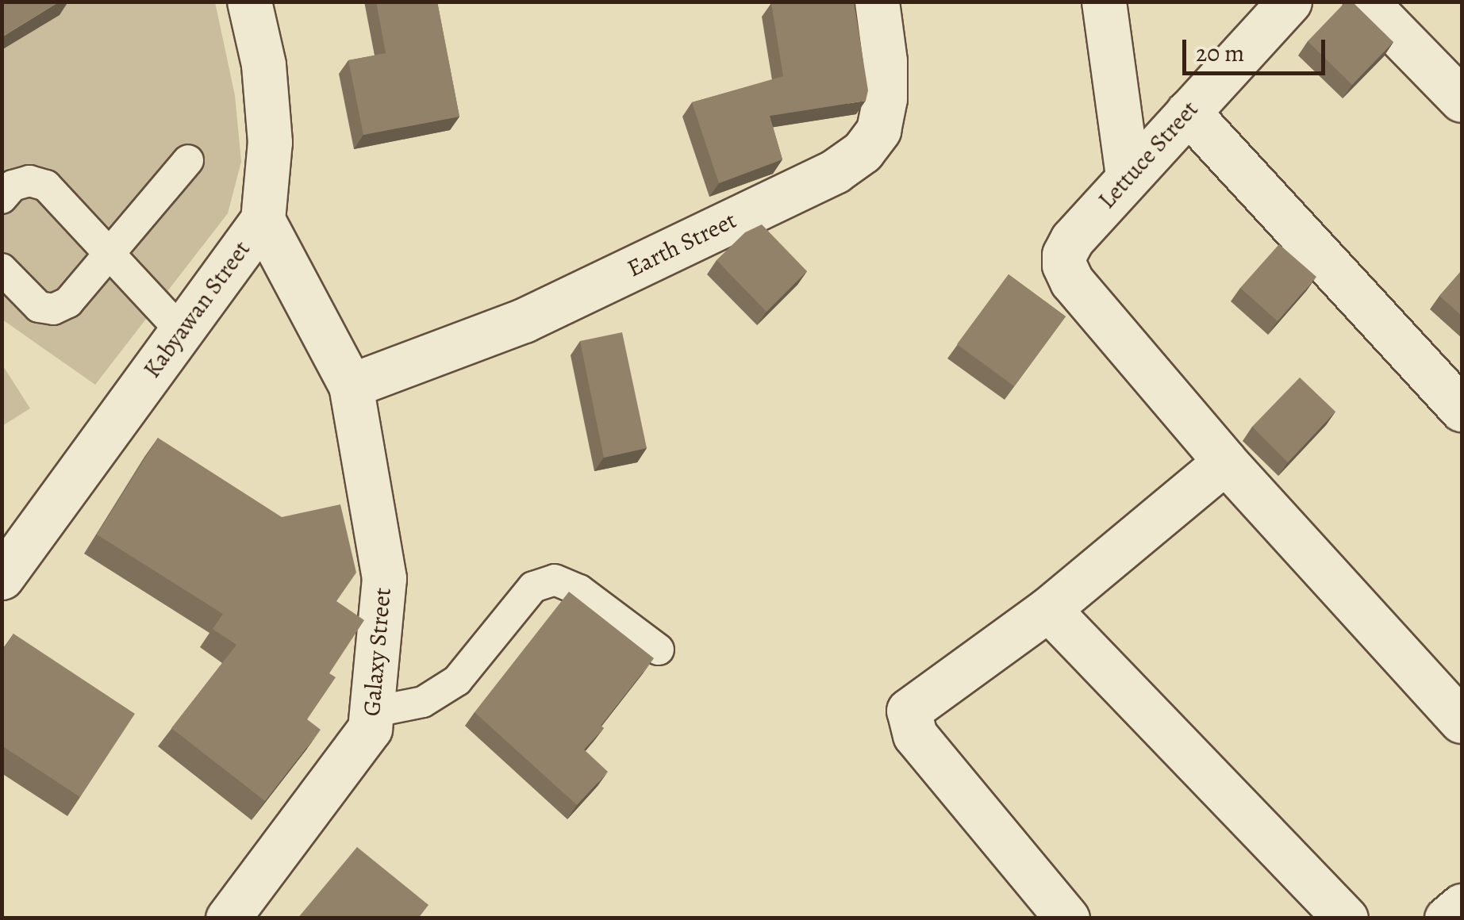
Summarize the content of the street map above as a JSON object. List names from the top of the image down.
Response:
{
  "streets": {
    "street": [
      "Lettuce Street",
      "Earth Street",
      "Kabyawan Street",
      "Galaxy Street"
    ]
  },
  "crossings": [
    ["Earth Street", "Galaxy Street"],
    ["Kabyawan Street", "Galaxy Street"]
  ],
  "scale_bar": "20 m"
}
